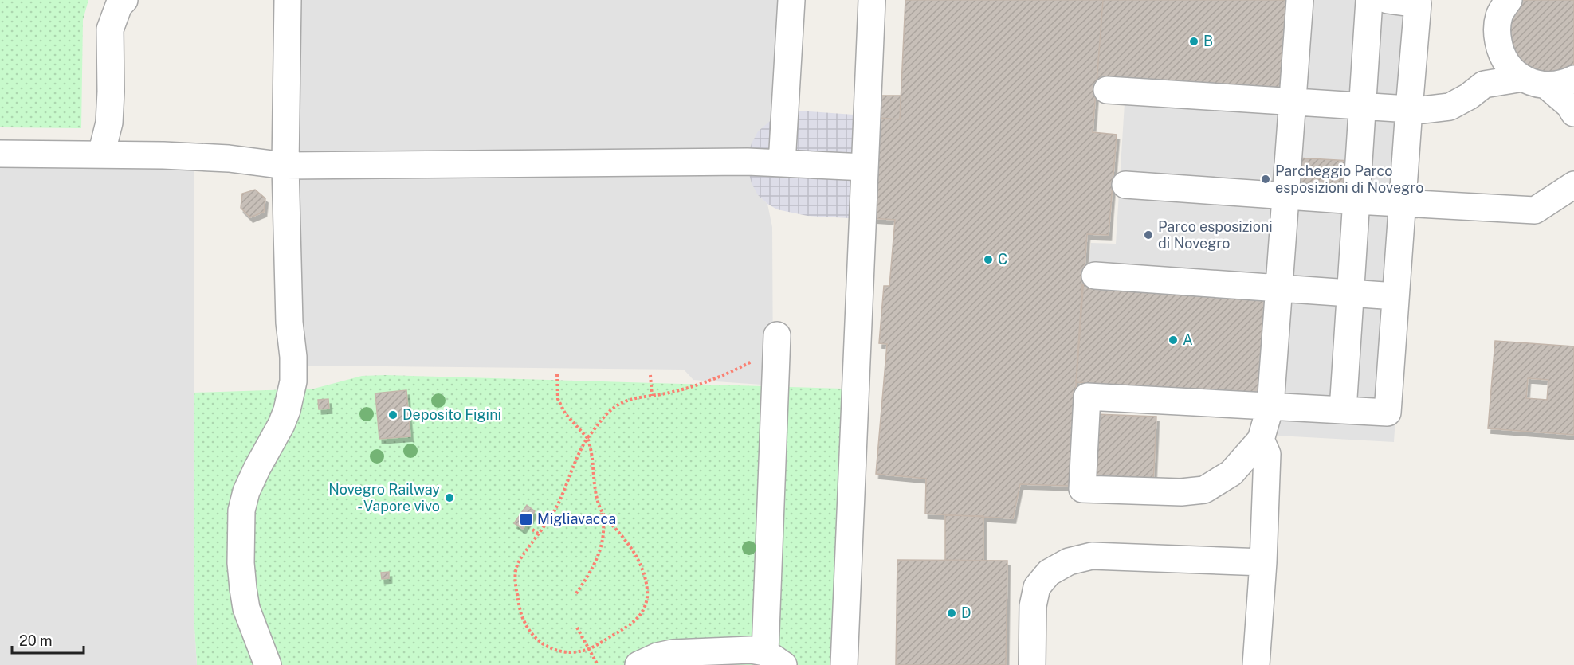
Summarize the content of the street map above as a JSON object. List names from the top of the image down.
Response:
{
  "places": {
    "other": [
      "B",
      "Parcheggio Parco esposizioni di Novegro",
      "Parco esposizioni di Novegro",
      "C",
      "A",
      "Deposito Figini",
      "Novegro Railway - Vapore vivo",
      "D"
    ],
    "transit": ["Migliavacca"]
  },
  "scale_bar": "20 m"
}
